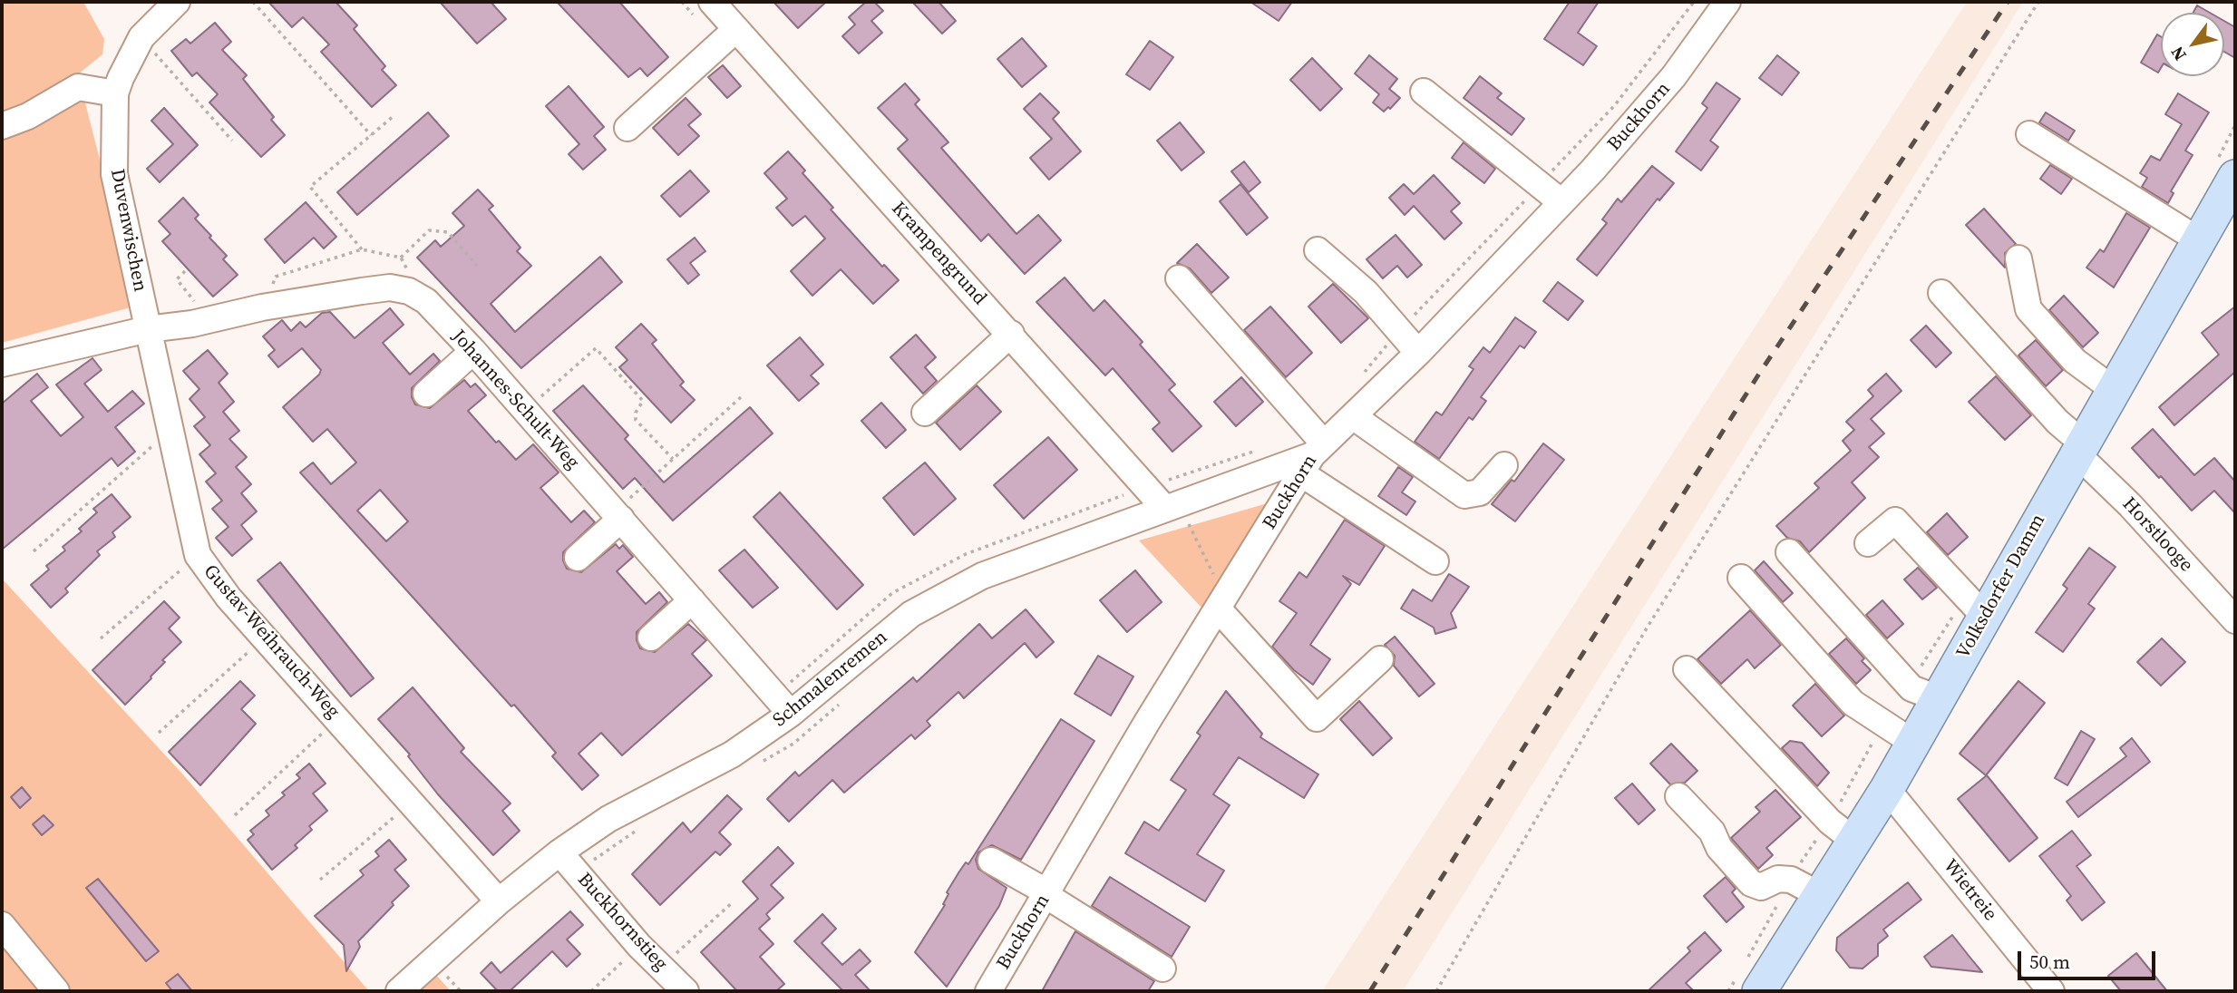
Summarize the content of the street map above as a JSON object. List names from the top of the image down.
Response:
{
  "streets": {
    "main road": ["Volksdorfer Damm"],
    "street": [
      "Buckhorn",
      "Duvenwischen",
      "Krampengrund",
      "Johannes-Schult-Weg",
      "Horstlooge",
      "Gustav-Weihrauch-Weg",
      "Schmalenremen",
      "Wietreie",
      "Buckhornstieg"
    ]
  },
  "crossings": [
    ["Buckhorn", "Schmalenremen"],
    ["Duvenwischen", "Johannes-Schult-Weg"],
    ["Duvenwischen", "Gustav-Weihrauch-Weg"],
    ["Krampengrund", "Schmalenremen"],
    ["Johannes-Schult-Weg", "Gustav-Weihrauch-Weg"],
    ["Johannes-Schult-Weg", "Schmalenremen"],
    ["Horstlooge", "Volksdorfer Damm"],
    ["Volksdorfer Damm", "Wietreie"],
    ["Gustav-Weihrauch-Weg", "Schmalenremen"],
    ["Schmalenremen", "Buckhornstieg"]
  ],
  "scale_bar": "50 m",
  "north": "bottom left"
}
